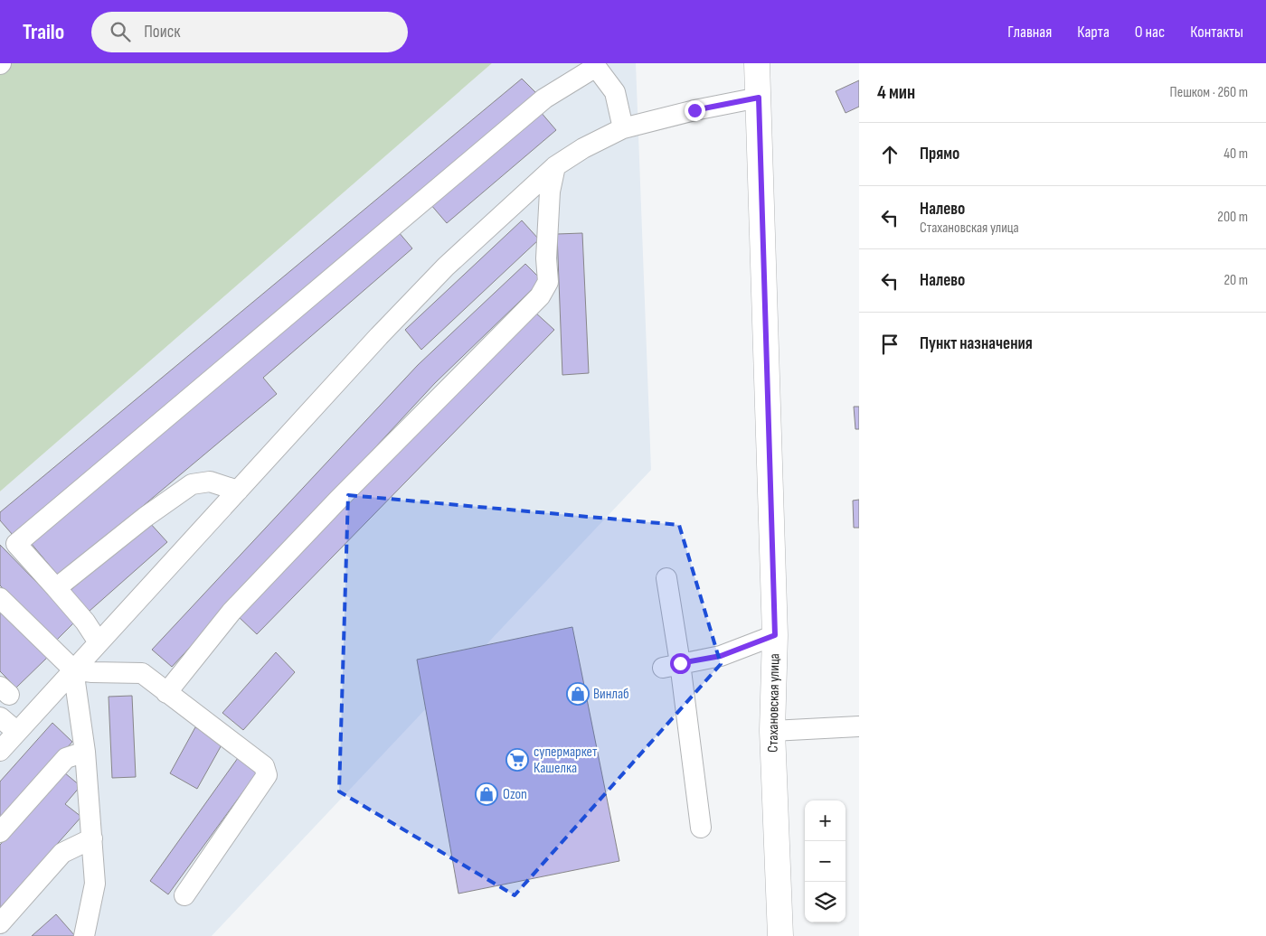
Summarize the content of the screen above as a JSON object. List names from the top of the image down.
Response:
{
  "streets": {
    "main road": ["Стахановская улица"]
  },
  "places": {
    "shop": ["Винлаб", "Ozon"],
    "supermarket": ["супермаркет Кашелка"]
  },
  "page": {
    "header": "Trailo",
    "search": "Поиск",
    "nav": [
      "Главная",
      "Карта",
      "О нас",
      "Контакты"
    ],
    "heading": ["4 мин", "Пешком · 260 m"],
    "list": [
      ["Прямо", "40 m"],
      ["Налево", "Стахановская улица", "200 m"],
      ["Налево", "20 m"],
      "Пункт назначения"
    ],
    "map_buttons": ["+", "−"]
  }
}
